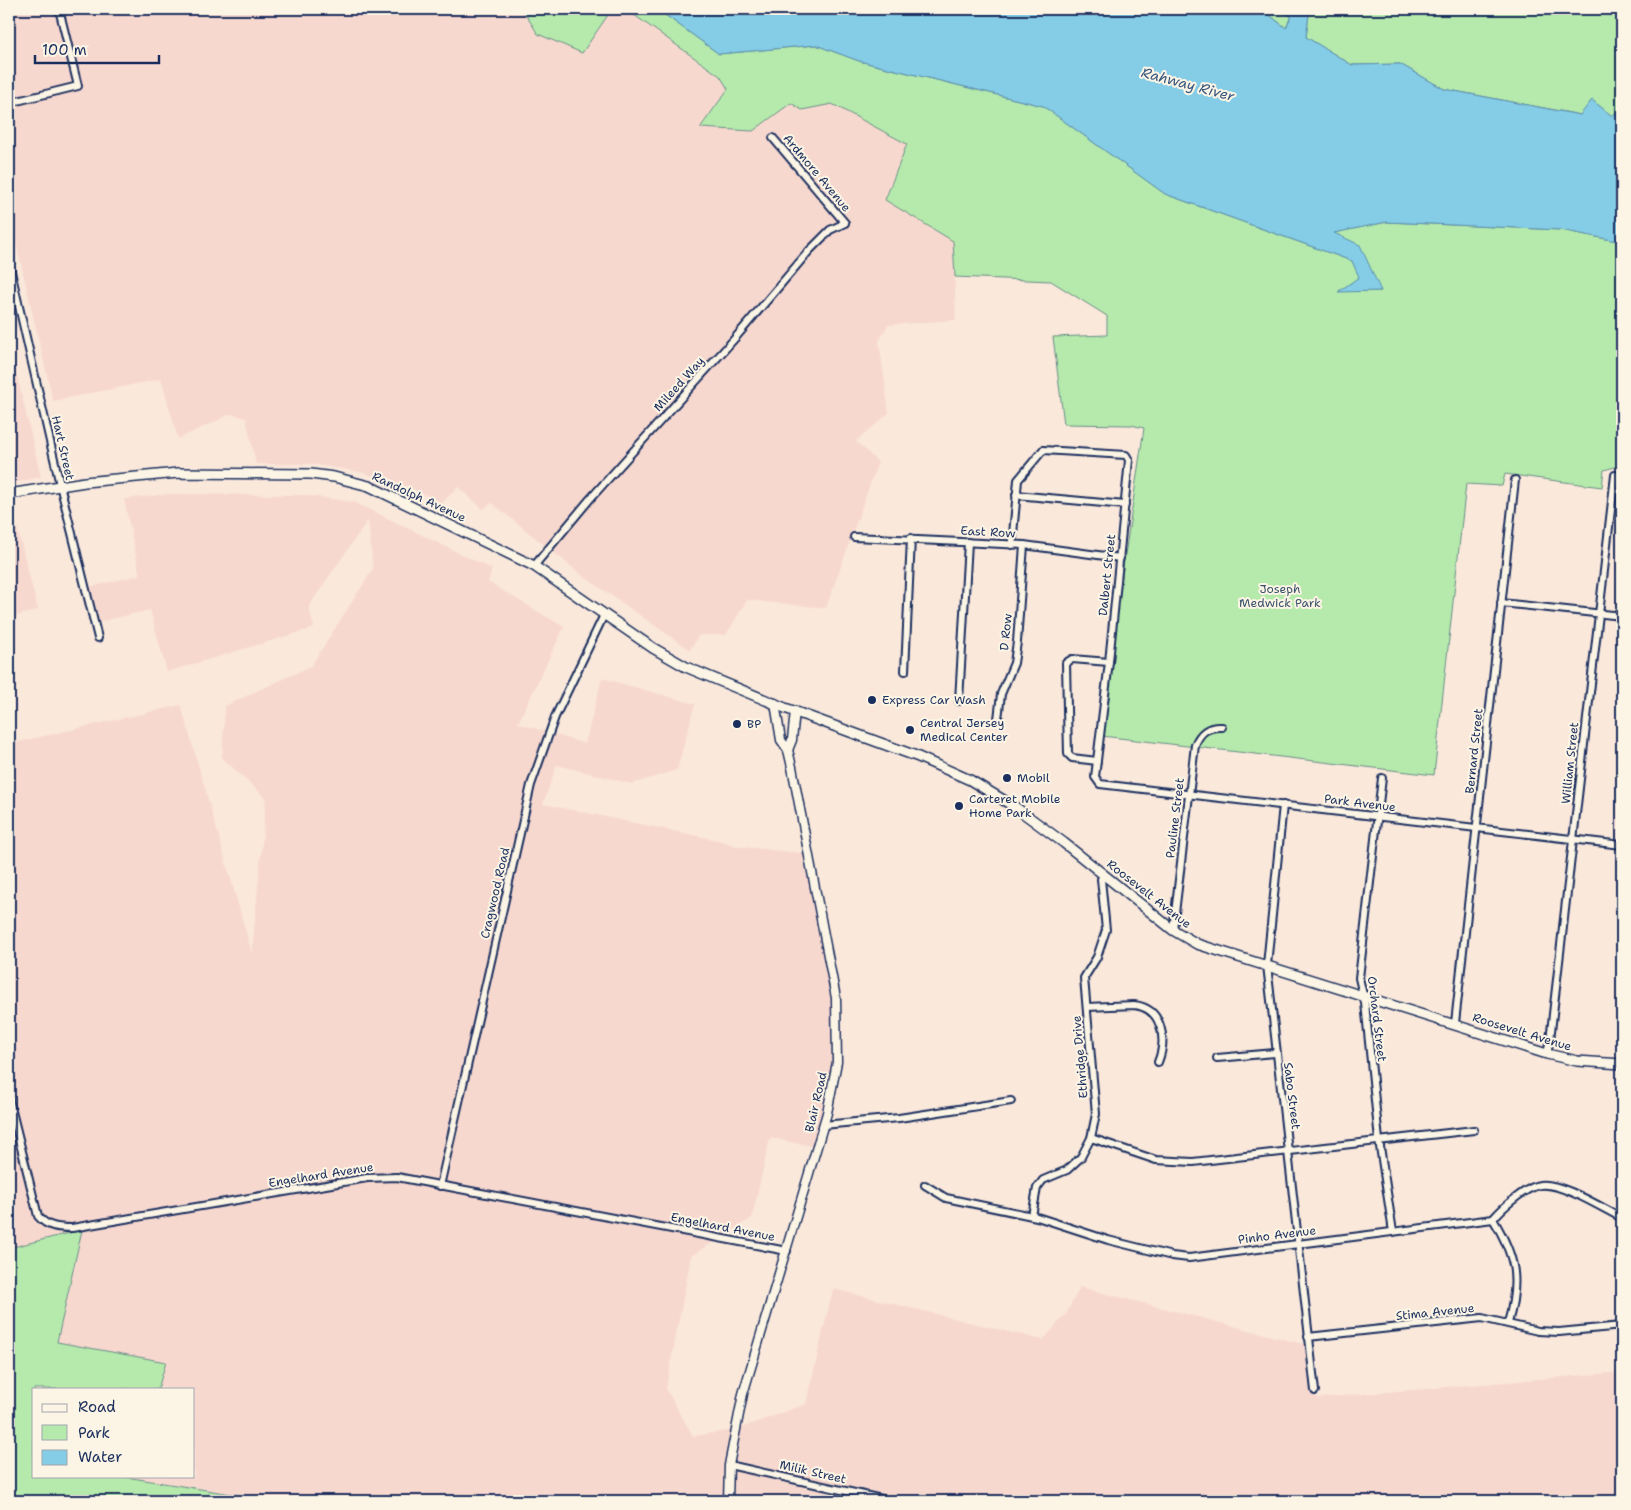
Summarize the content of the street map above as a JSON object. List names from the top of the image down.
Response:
{
  "streets": {
    "main road": ["Randolph Avenue", "Roosevelt Avenue"],
    "street": [
      "Ardmore Avenue",
      "Mileed Way",
      "Hart Street",
      "East Row",
      "Dalbert Street",
      "D Row",
      "Bernard Street",
      "William Street",
      "Park Avenue",
      "Pauline Street",
      "Cragwood Road",
      "Orchard Street",
      "Ethridge Drive",
      "Sabo Street",
      "Blair Road",
      "Engelhard Avenue",
      "Pinho Avenue",
      "Stima Avenue",
      "Milik Street"
    ]
  },
  "crossings": [
    ["Ardmore Avenue", "Mileed Way"],
    ["Mileed Way", "Randolph Avenue"],
    ["Hart Street", "Randolph Avenue"],
    ["Randolph Avenue", "Cragwood Road"],
    ["Randolph Avenue", "Roosevelt Avenue"],
    ["Randolph Avenue", "Blair Road"],
    ["East Row", "Dalbert Street"],
    ["East Row", "D Row"],
    ["Dalbert Street", "Park Avenue"],
    ["Bernard Street", "Park Avenue"],
    ["Bernard Street", "Roosevelt Avenue"],
    ["William Street", "Park Avenue"],
    ["William Street", "Roosevelt Avenue"],
    ["Park Avenue", "Pauline Street"],
    ["Park Avenue", "Orchard Street"],
    ["Park Avenue", "Sabo Street"],
    ["Pauline Street", "Roosevelt Avenue"],
    ["Cragwood Road", "Engelhard Avenue"],
    ["Roosevelt Avenue", "Orchard Street"],
    ["Roosevelt Avenue", "Ethridge Drive"],
    ["Roosevelt Avenue", "Sabo Street"],
    ["Roosevelt Avenue", "Blair Road"],
    ["Orchard Street", "Pinho Avenue"],
    ["Ethridge Drive", "Pinho Avenue"],
    ["Sabo Street", "Pinho Avenue"],
    ["Sabo Street", "Stima Avenue"],
    ["Blair Road", "Engelhard Avenue"],
    ["Blair Road", "Milik Street"]
  ],
  "water": ["Rahway River"],
  "parks": ["Joseph Medwick Park"],
  "places": [
    "Express Car Wash",
    "BP",
    "Central Jersey Medical Center",
    "Mobil",
    "Carteret Mobile Home Park"
  ],
  "legend": ["Road", "Park", "Water"],
  "scale_bar": "100 m"
}
